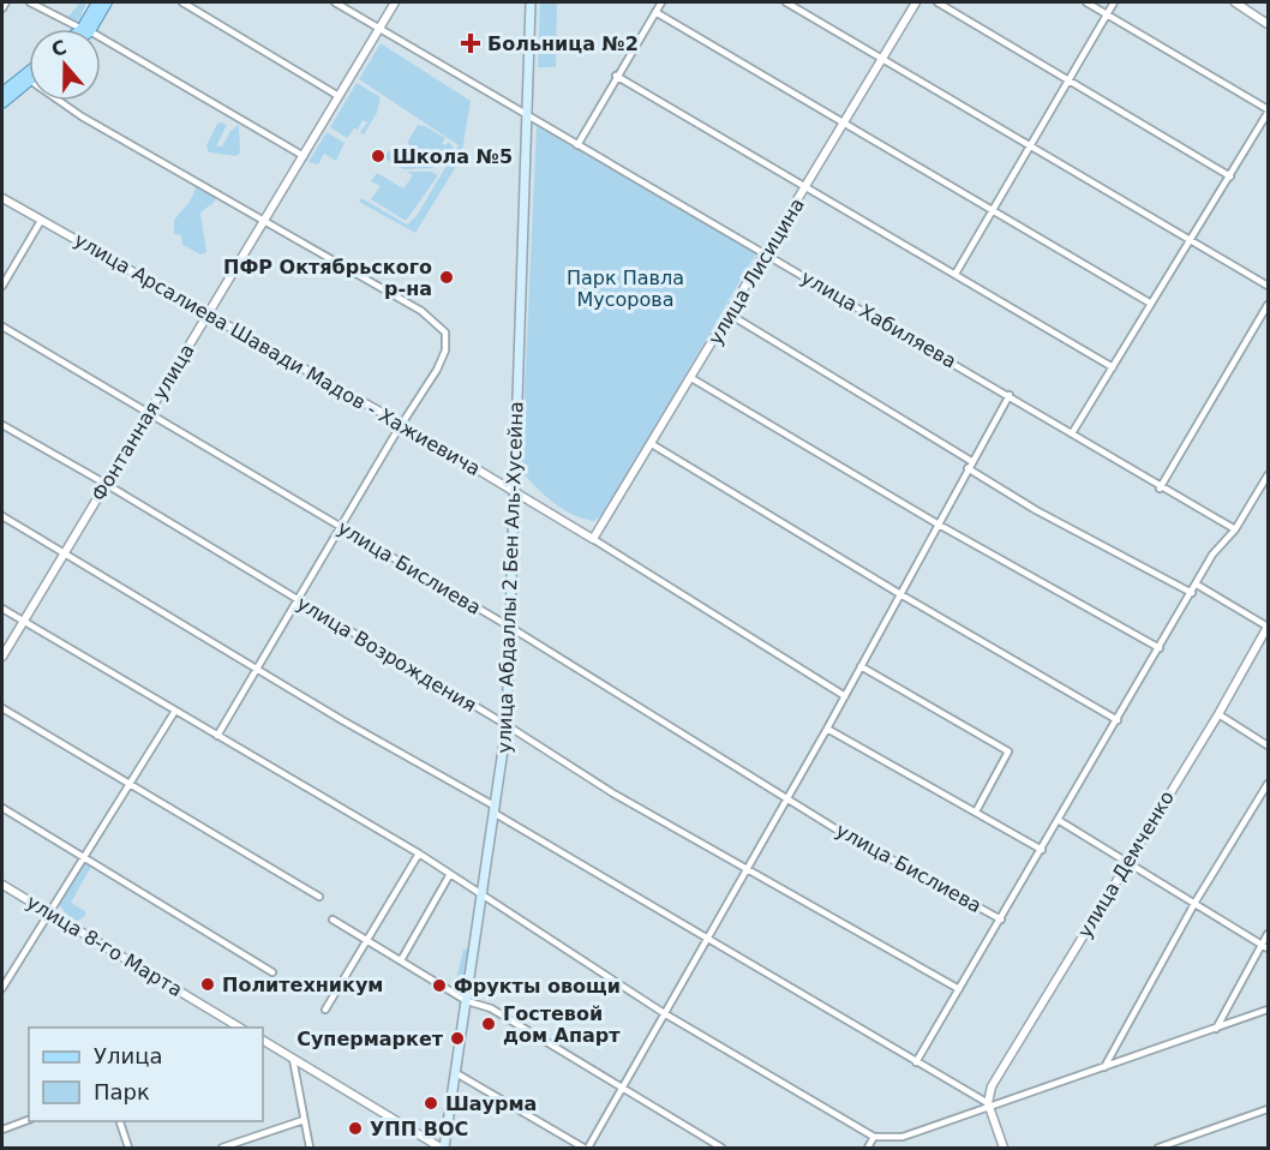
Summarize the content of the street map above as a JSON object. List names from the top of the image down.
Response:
{
  "streets": {
    "main road": ["улица Абдаллы 2 Бен Аль-Хусейна"],
    "street": [
      "улица Лисицина",
      "улица Хабиляева",
      "улица Арсалиева Шавади Мадов - Хажиевича",
      "Фонтанная улица",
      "улица Бислиева",
      "улица Возрождения",
      "улица Демченко",
      "улица 8-го Марта"
    ]
  },
  "crossings": [
    ["улица Лисицина", "улица Хабиляева"],
    ["улица Лисицина", "улица Арсалиева Шавади Мадов - Хажиевича"],
    ["улица Хабиляева", "Фонтанная улица"],
    ["улица Хабиляева", "улица Абдаллы 2 Бен Аль-Хусейна"],
    ["улица Арсалиева Шавади Мадов - Хажиевича", "Фонтанная улица"],
    ["улица Арсалиева Шавади Мадов - Хажиевича", "улица Абдаллы 2 Бен Аль-Хусейна"],
    ["Фонтанная улица", "улица Бислиева"],
    ["Фонтанная улица", "улица Возрождения"],
    ["улица Бислиева", "улица Абдаллы 2 Бен Аль-Хусейна"],
    ["улица Абдаллы 2 Бен Аль-Хусейна", "улица Возрождения"]
  ],
  "parks": ["Парк Павла Мусорова"],
  "places": {
    "health": ["Больница №2"],
    "other": [
      "Школа №5",
      "ПФР Октябрьского р-на",
      "Политехникум",
      "Фрукты овощи",
      "Гостевой дом Апарт",
      "Супермаркет",
      "Шаурма",
      "УПП ВОС"
    ]
  },
  "legend": ["Улица", "Парк"],
  "north": "top"
}
